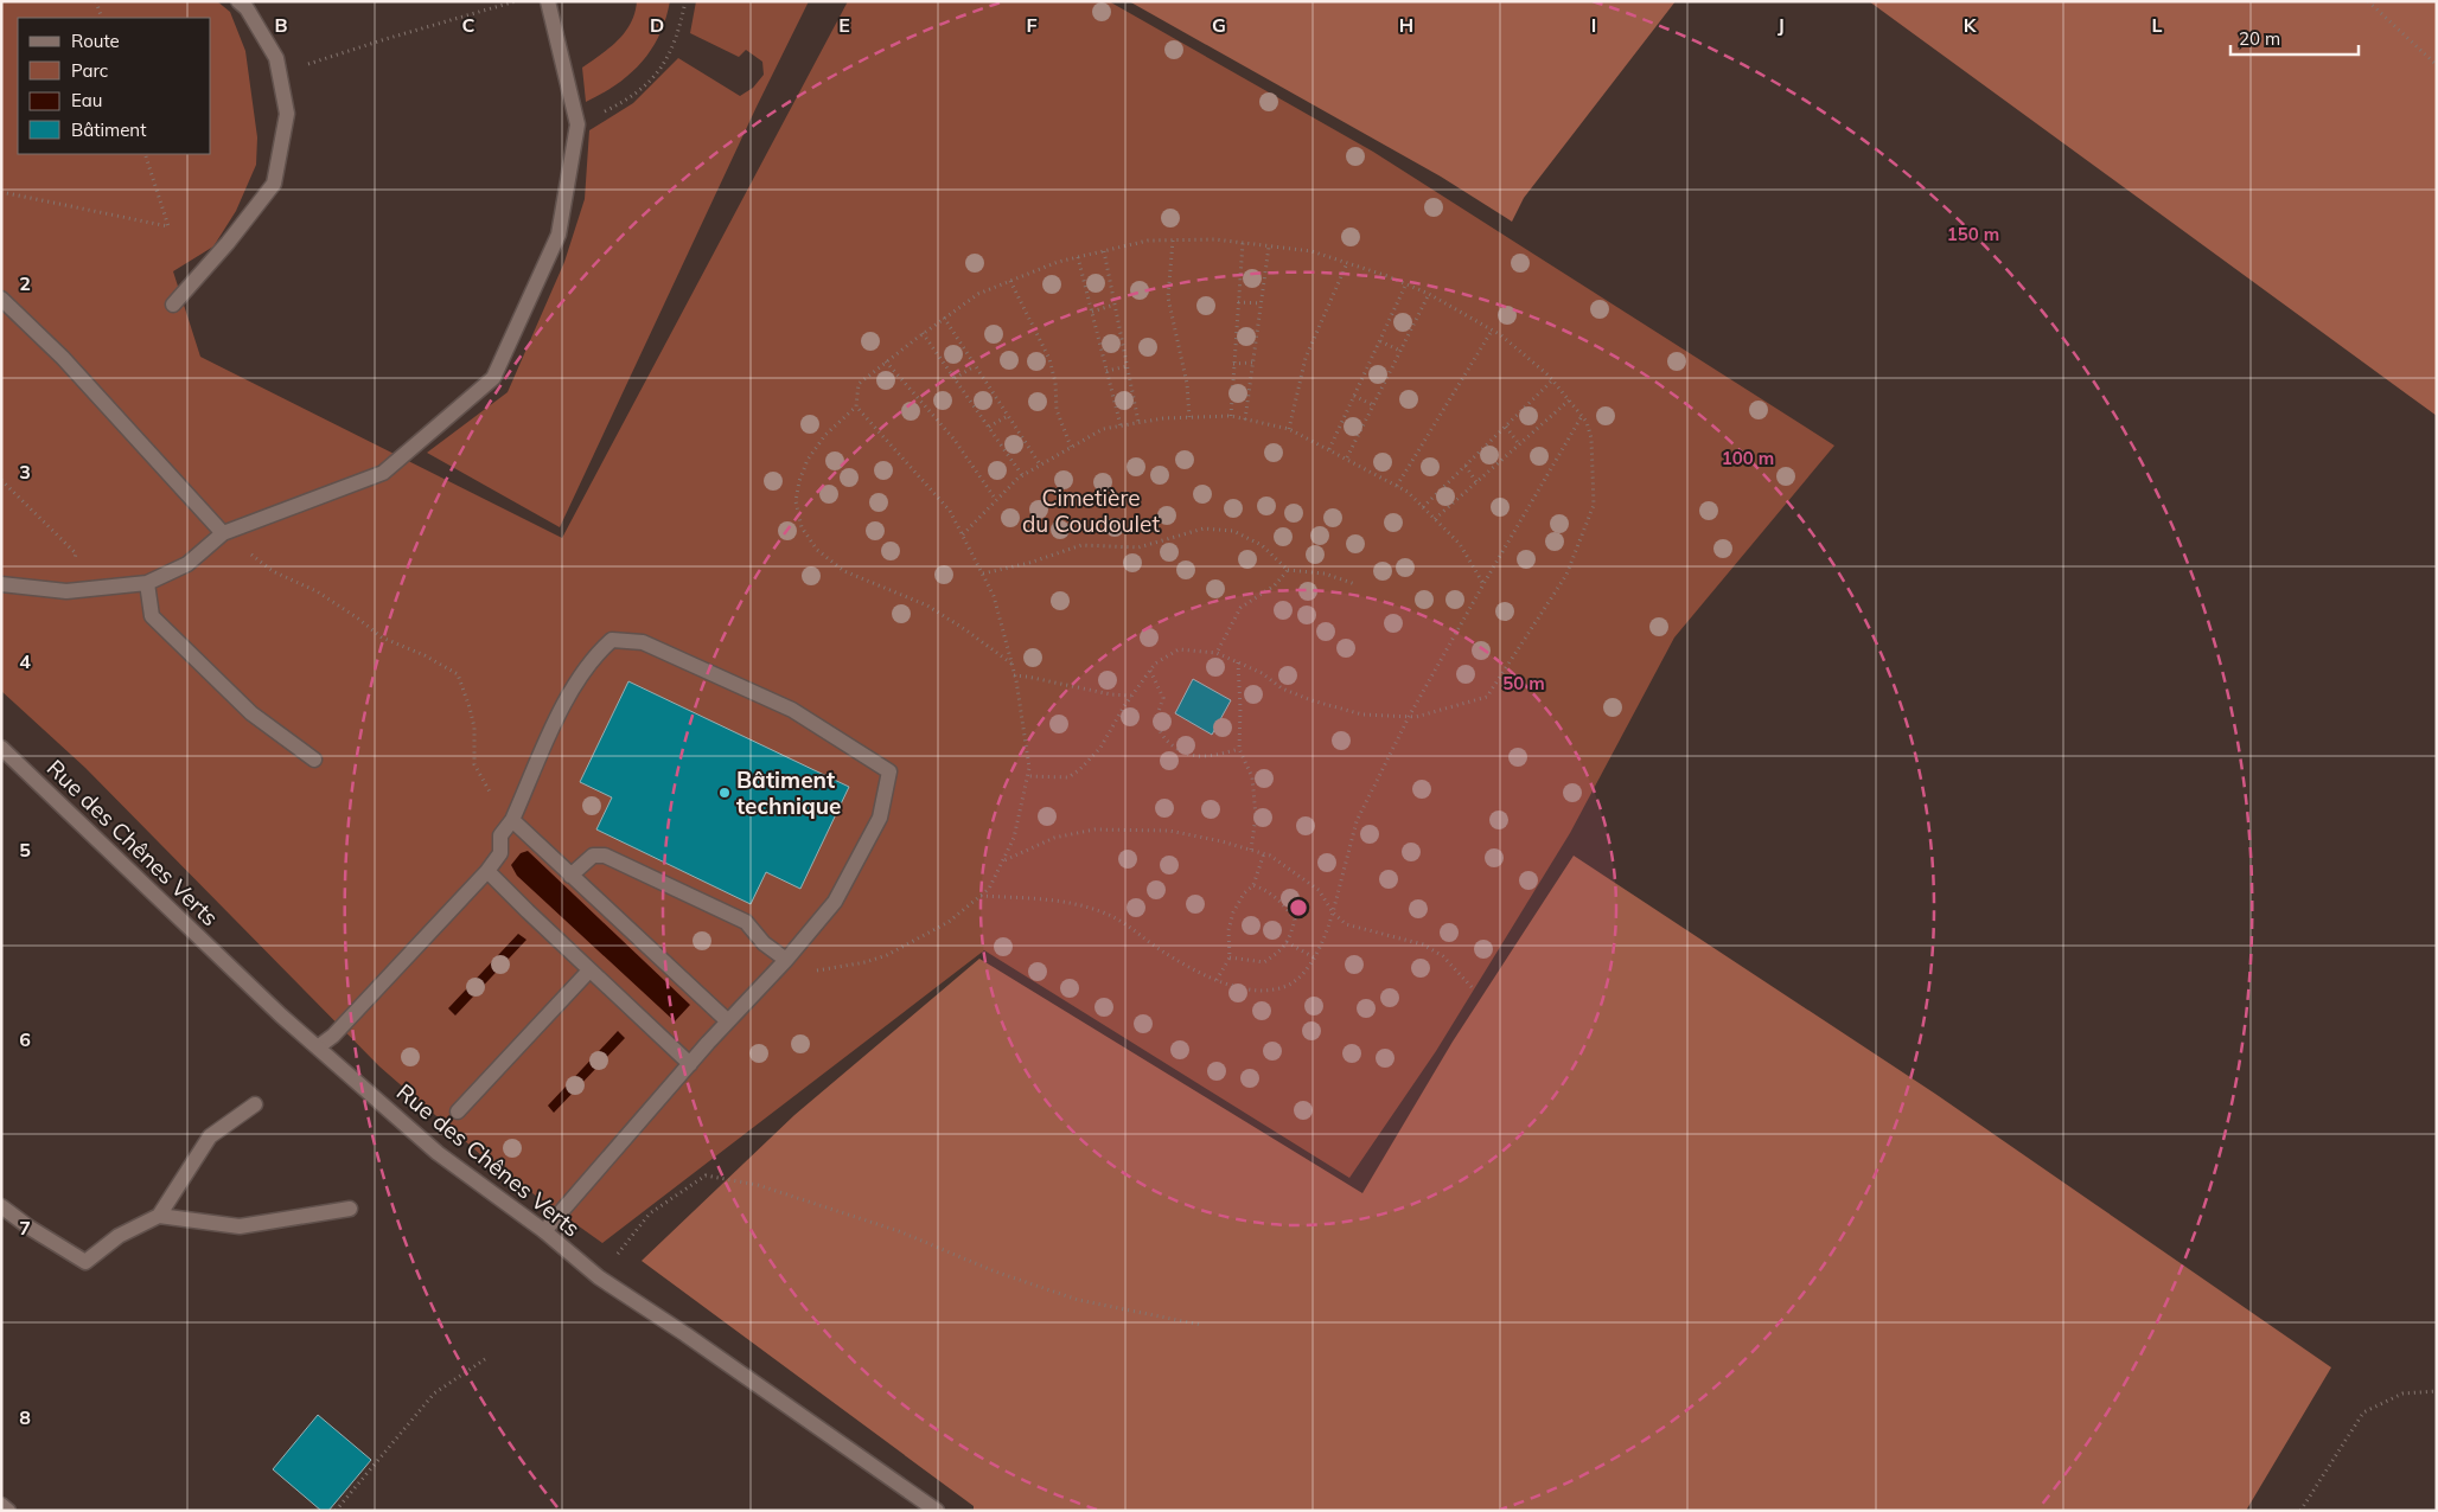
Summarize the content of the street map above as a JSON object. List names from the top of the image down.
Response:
{
  "streets": {
    "street": ["Rue des Chênes Verts"]
  },
  "parks": ["Cimetière du Coudoulet"],
  "places": ["Bâtiment technique"],
  "legend": [
    "Route",
    "Parc",
    "Eau",
    "Bâtiment"
  ],
  "scale_bar": "20 m",
  "grid": {
    "columns": [
      "B",
      "C",
      "D",
      "E",
      "F",
      "G",
      "H",
      "I",
      "J",
      "K",
      "L"
    ],
    "rows": [
      "2",
      "3",
      "4",
      "5",
      "6",
      "7",
      "8"
    ]
  },
  "rings": ["150 m", "100 m", "50 m"]
}
